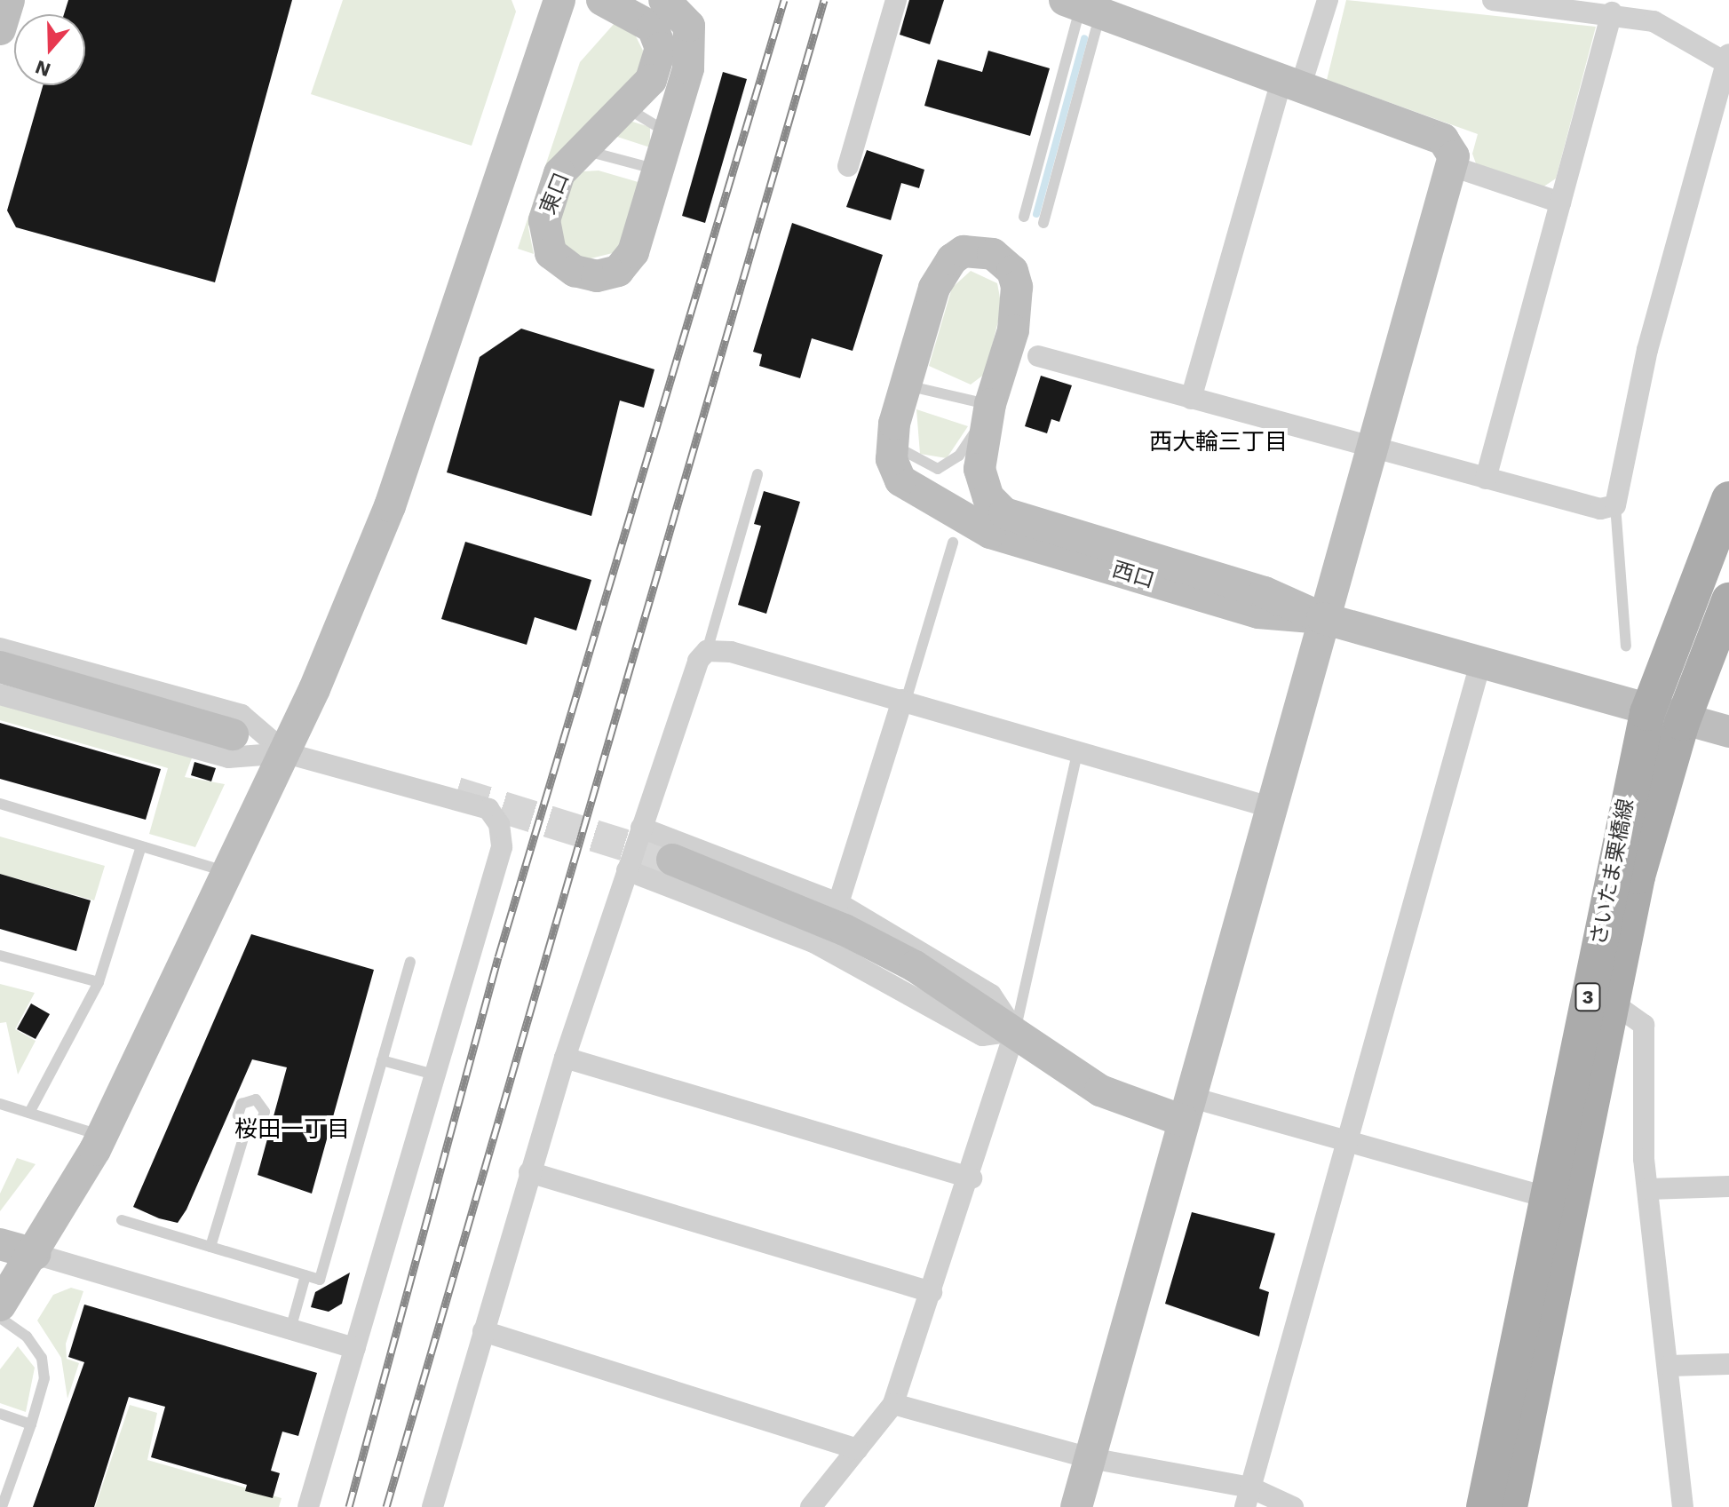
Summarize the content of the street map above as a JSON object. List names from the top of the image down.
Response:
{
  "streets": {
    "main road": ["さいたま栗橋線", "3"],
    "street": ["東口", "西口"]
  },
  "districts": ["西大輪三丁目", "桜田一丁目"],
  "north": "bottom"
}
